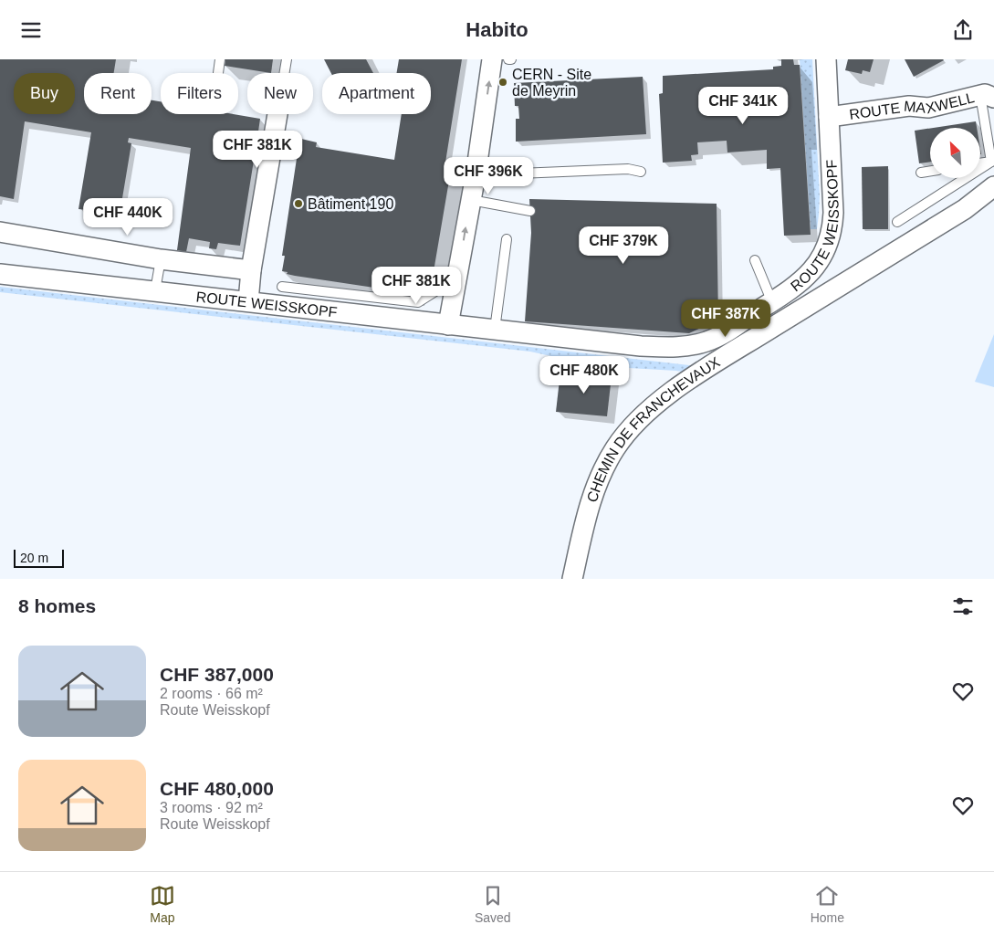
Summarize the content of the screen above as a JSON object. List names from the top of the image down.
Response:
{
  "streets": {
    "street": ["ROUTE MAXWELL", "ROUTE WEISSKOPF", "CHEMIN DE FRANCHEVAUX"]
  },
  "crossings": [
    ["ROUTE MAXWELL", "ROUTE WEISSKOPF"]
  ],
  "places": ["CERN - Site de Meyrin", "Bâtiment 190"],
  "scale_bar": "20 m",
  "north": "top left",
  "page": {
    "header": "Habito",
    "chip": [
      "Buy",
      "Rent",
      "Filters",
      "New",
      "Apartment"
    ],
    "price": [
      "CHF 341K",
      "CHF 381K",
      "CHF 396K",
      "CHF 440K",
      "CHF 379K",
      "CHF 381K",
      "CHF 387K",
      "CHF 480K"
    ],
    "scale": "20 m",
    "heading": "8 homes",
    "list": [
      {
        "name": "CHF 387,000",
        "note": "2 rooms · 66 m² · Route Weisskopf"
      },
      {
        "name": "CHF 480,000",
        "note": "3 rooms · 92 m² · Route Weisskopf"
      }
    ],
    "tabs": ["Map", "Saved", "Home"]
  }
}
